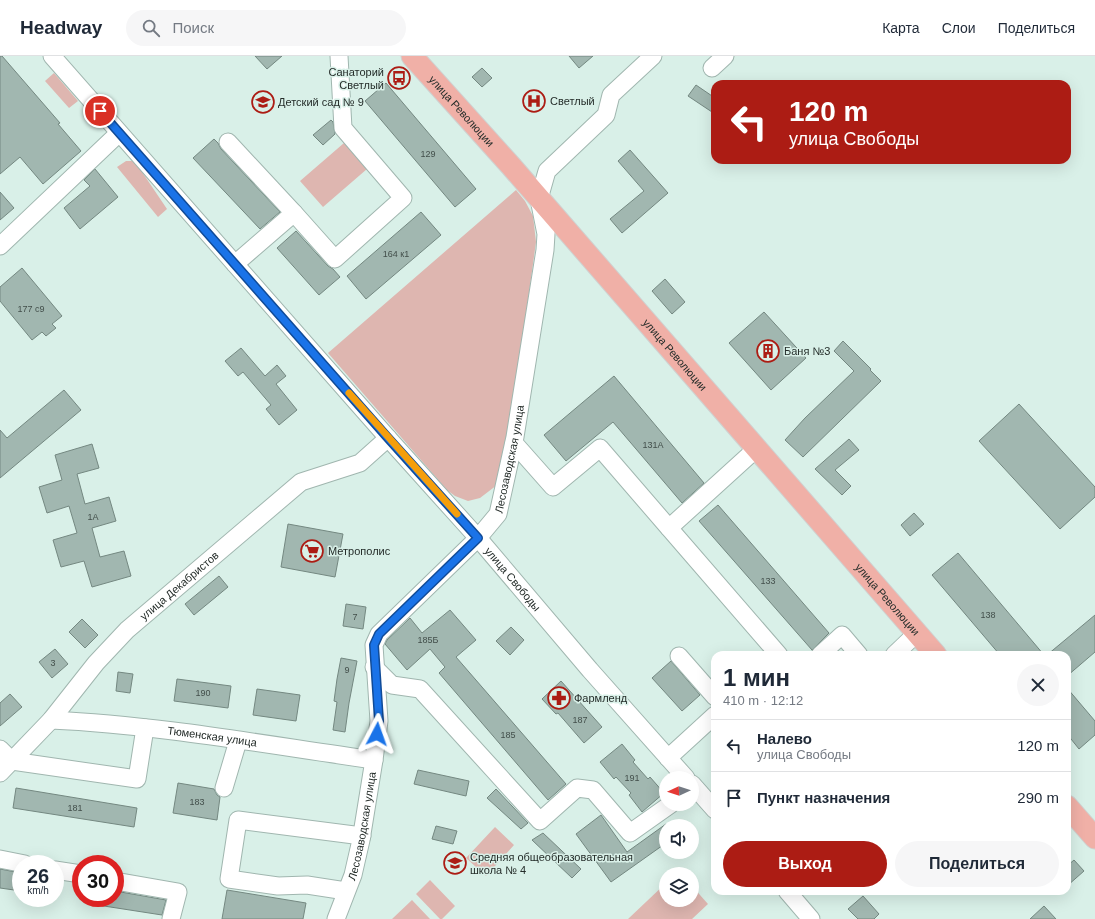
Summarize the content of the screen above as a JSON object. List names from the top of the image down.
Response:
{
  "streets": {
    "main road": ["улица Революции"],
    "street": [
      "Лесозаводская улица",
      "улица Свободы",
      "улица Декабристов",
      "Тюменская улица"
    ]
  },
  "crossings": [
    ["улица Революции", "Лесозаводская улица"],
    ["Лесозаводская улица", "улица Свободы"],
    ["Лесозаводская улица", "Тюменская улица"],
    ["улица Свободы", "улица Декабристов"],
    ["улица Декабристов", "Тюменская улица"]
  ],
  "places": {
    "bus stop": ["Санаторий Светлый"],
    "hospital": ["Светлый"],
    "school or university": ["Детский сад № 9", "Средняя общеобразовательная школа № 4"],
    "building": ["Баня №3"],
    "supermarket": ["Метрополис"],
    "pharmacy": ["Фармленд"]
  },
  "house_numbers": [
    "129",
    "164 к1",
    "177 с9",
    "131А",
    "1А",
    "133",
    "138",
    "7",
    "185Б",
    "3",
    "9",
    "190",
    "187",
    "185",
    "191",
    "183",
    "181"
  ],
  "north": "left",
  "page": {
    "header": "Headway",
    "search": "Поиск",
    "nav": ["Карта", "Слои", "Поделиться"],
    "turn": ["120 m", "улица Свободы"],
    "heading": ["1 мин", "410 m · 12:12"],
    "list": [
      {
        "name": "Налево",
        "note": "улица Свободы",
        "value": "120 m"
      },
      {
        "name": "Пункт назначения",
        "value": "290 m"
      }
    ],
    "buttons": ["Выход", "Поделиться"],
    "speed": "26 km/h",
    "limit": "30"
  }
}
